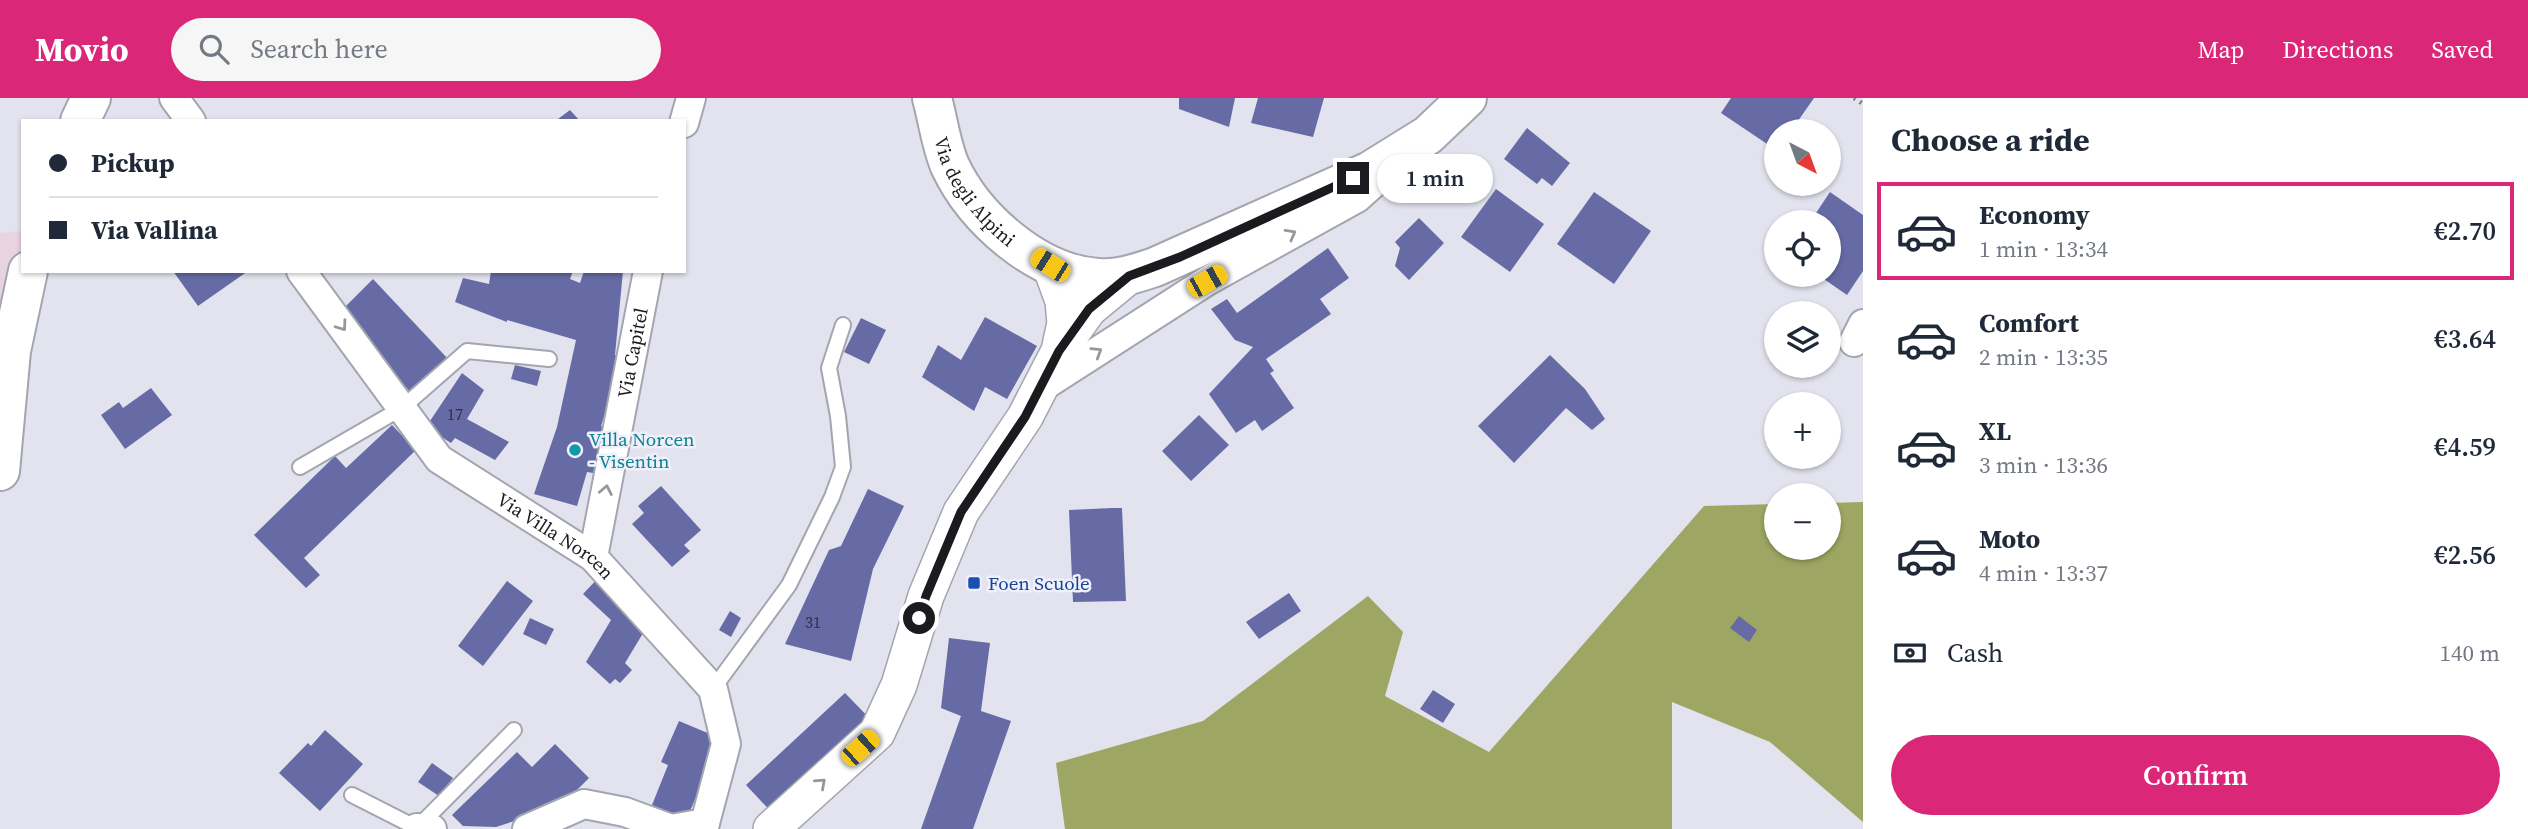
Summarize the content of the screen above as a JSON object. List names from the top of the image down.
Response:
{
  "streets": {
    "main road": ["Via degli Alpini"],
    "street": ["Via Capitel", "Via Villa Norcen"]
  },
  "crossings": [
    ["Via Capitel", "Via Villa Norcen"]
  ],
  "one_way": ["Via Capitel"],
  "places": {
    "other": ["Villa Norcen - Visentin"],
    "transit": ["Foen Scuole"]
  },
  "house_numbers": ["17", "31"],
  "north": "bottom right",
  "page": {
    "header": "Movio",
    "search": "Search here",
    "nav": ["Map", "Directions", "Saved"],
    "heading": "Choose a ride",
    "map_buttons": ["+", "−"],
    "banner": ["Pickup", "Via Vallina"],
    "bubble": "1 min",
    "list": [
      {
        "name": "Economy",
        "note": "1 min · 13:34",
        "value": "€2.70"
      },
      {
        "name": "Comfort",
        "note": "2 min · 13:35",
        "value": "€3.64"
      },
      {
        "name": "XL",
        "note": "3 min · 13:36",
        "value": "€4.59"
      },
      {
        "name": "Moto",
        "note": "4 min · 13:37",
        "value": "€2.56"
      }
    ],
    "pay": ["Cash", "140 m"],
    "buttons": "Confirm"
  }
}
